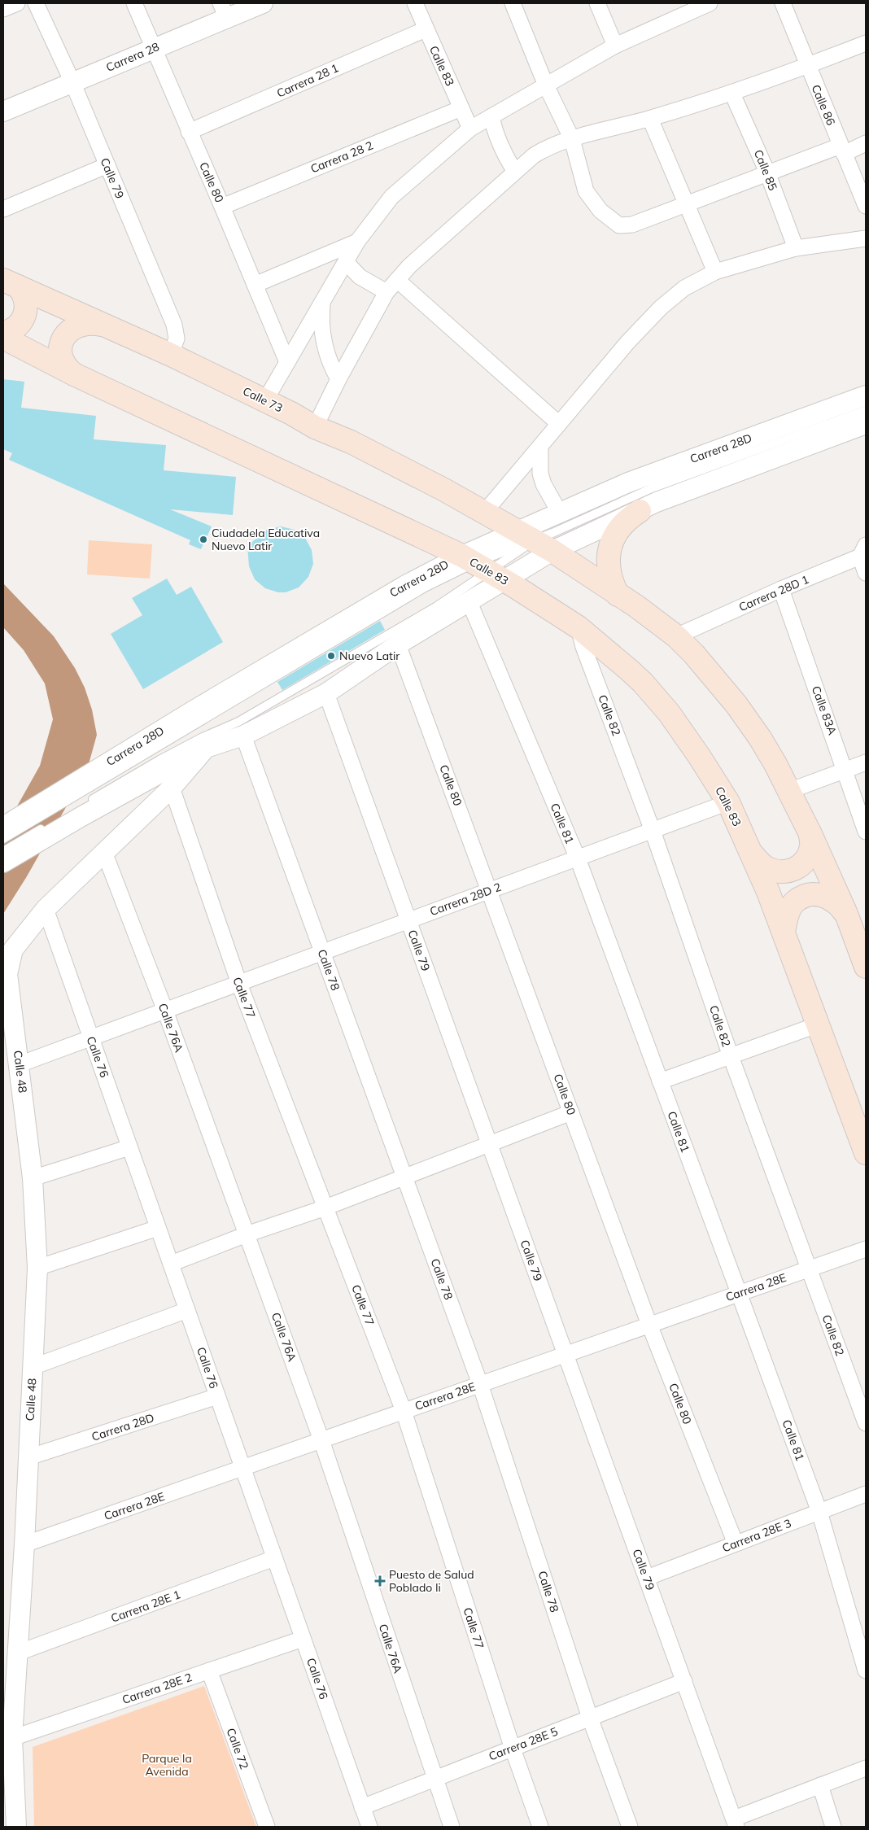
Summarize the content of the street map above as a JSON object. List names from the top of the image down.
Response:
{
  "streets": {
    "main road": ["Calle 83", "Calle 73"],
    "street": [
      "Carrera 28",
      "Carrera 28 1",
      "Calle 86",
      "Carrera 28 2",
      "Calle 85",
      "Calle 79",
      "Calle 80",
      "Carrera 28D",
      "Carrera 28D 1",
      "Calle 83A",
      "Calle 82",
      "Calle 81",
      "Carrera 28D 2",
      "Calle 78",
      "Calle 77",
      "Calle 76A",
      "Calle 76",
      "Calle 48",
      "Carrera 28E",
      "Carrera 28E 3",
      "Carrera 28E 1",
      "Carrera 28E 2",
      "Carrera 28E 5",
      "Calle 72"
    ]
  },
  "crossings": [
    ["Carrera 28", "Calle 79"],
    ["Carrera 28", "Calle 80"],
    ["Calle 83", "Carrera 28 1"],
    ["Calle 83", "Carrera 28 2"],
    ["Calle 83", "Carrera 28D"],
    ["Calle 83", "Calle 82"],
    ["Calle 83", "Carrera 28D 2"],
    ["Carrera 28 1", "Calle 80"],
    ["Carrera 28 2", "Calle 80"],
    ["Calle 79", "Calle 73"],
    ["Calle 79", "Carrera 28D"],
    ["Calle 79", "Carrera 28D 2"],
    ["Calle 79", "Carrera 28E"],
    ["Calle 79", "Carrera 28E 3"],
    ["Calle 79", "Carrera 28E 5"],
    ["Calle 80", "Carrera 28D"],
    ["Calle 80", "Carrera 28D 2"],
    ["Calle 80", "Carrera 28E"],
    ["Calle 80", "Carrera 28E 3"],
    ["Calle 73", "Carrera 28D"],
    ["Carrera 28D", "Calle 81"],
    ["Carrera 28D", "Calle 78"],
    ["Carrera 28D", "Calle 76"],
    ["Carrera 28D", "Calle 48"],
    ["Carrera 28D 1", "Calle 83A"],
    ["Calle 82", "Carrera 28D 2"],
    ["Calle 82", "Carrera 28E"],
    ["Calle 81", "Carrera 28D 2"],
    ["Calle 81", "Carrera 28E"],
    ["Calle 81", "Carrera 28E 3"],
    ["Carrera 28D 2", "Calle 78"],
    ["Carrera 28D 2", "Calle 77"],
    ["Carrera 28D 2", "Calle 76A"],
    ["Carrera 28D 2", "Calle 76"],
    ["Carrera 28D 2", "Calle 48"],
    ["Calle 78", "Carrera 28E"],
    ["Calle 78", "Carrera 28E 5"],
    ["Calle 77", "Carrera 28E"],
    ["Calle 77", "Carrera 28E 5"],
    ["Calle 76A", "Carrera 28E"],
    ["Calle 76A", "Carrera 28E 5"],
    ["Calle 76", "Carrera 28E"],
    ["Calle 76", "Carrera 28E 1"],
    ["Calle 76", "Carrera 28E 2"],
    ["Calle 76", "Carrera 28E 5"],
    ["Calle 48", "Carrera 28E"],
    ["Calle 48", "Carrera 28E 1"],
    ["Calle 48", "Carrera 28E 2"],
    ["Carrera 28E 2", "Calle 72"]
  ],
  "parks": ["Parque la Avenida"],
  "places": {
    "other": ["Ciudadela Educativa Nuevo Latir", "Nuevo Latir"],
    "health": ["Puesto de Salud Poblado Ii"]
  }
}
